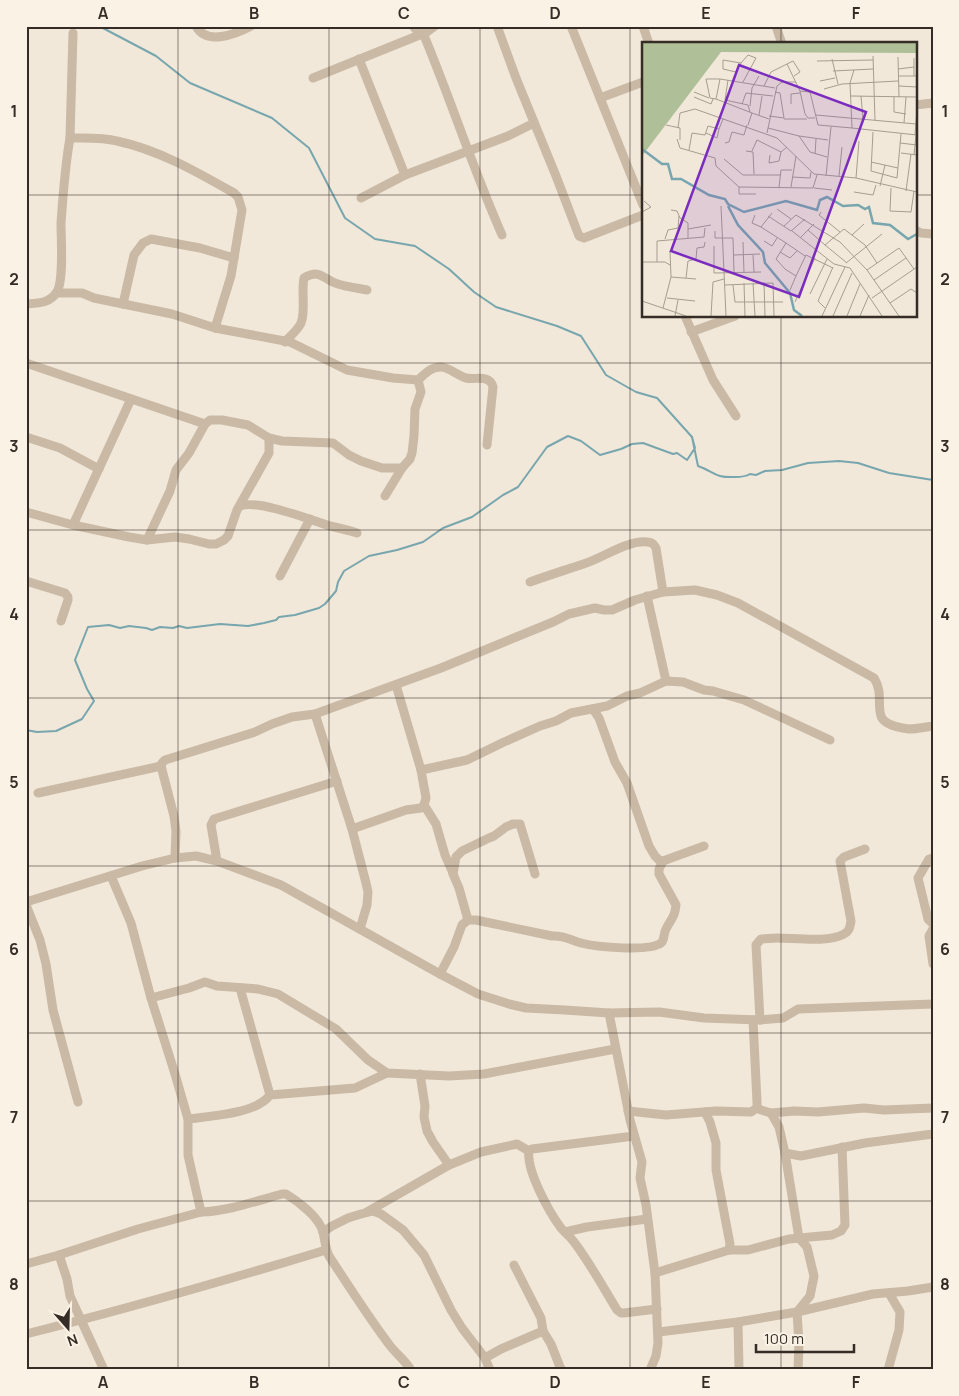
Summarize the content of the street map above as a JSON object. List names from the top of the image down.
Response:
{
  "scale_bar": "100 m",
  "north": "bottom",
  "grid": {
    "columns": [
      "A",
      "B",
      "C",
      "D",
      "E",
      "F"
    ],
    "rows": [
      "1",
      "2",
      "3",
      "4",
      "5",
      "6",
      "7",
      "8"
    ]
  }
}
